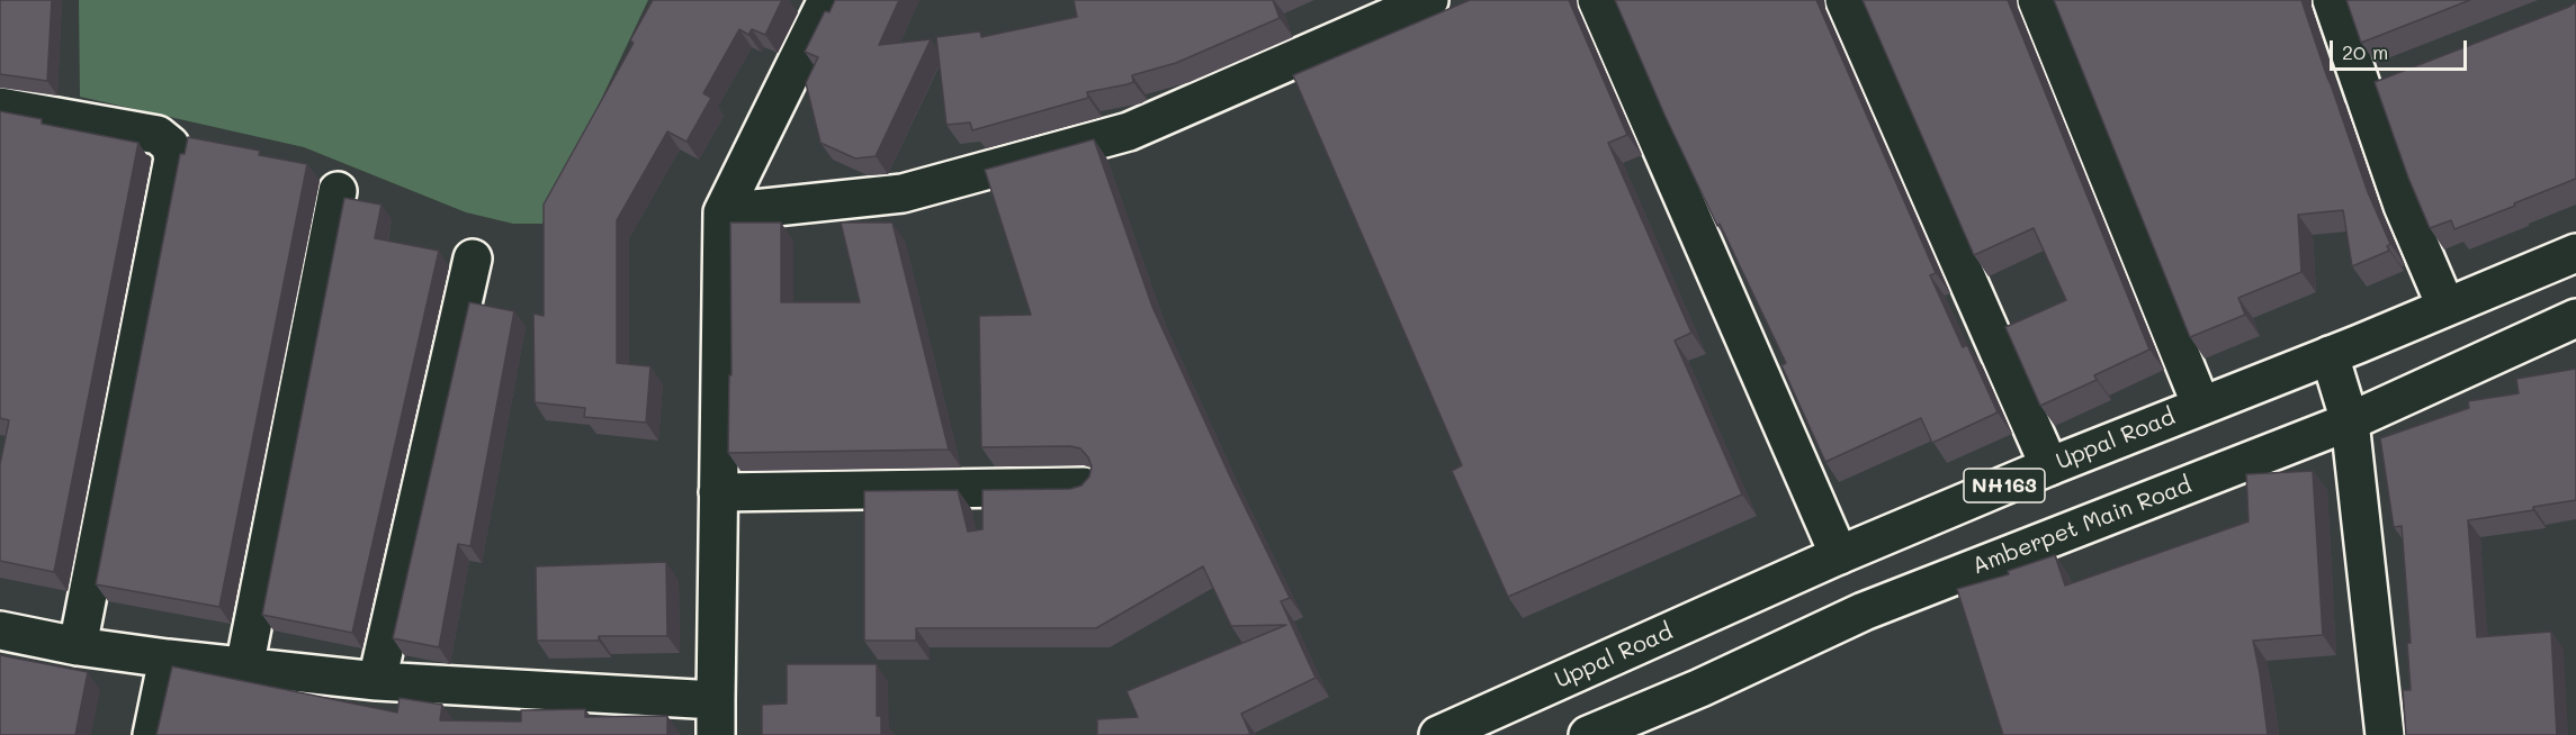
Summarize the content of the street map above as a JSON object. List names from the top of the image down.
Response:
{
  "streets": {
    "main road": ["Uppal Road", "NH163", "Amberpet Main Road"]
  },
  "scale_bar": "20 m"
}
